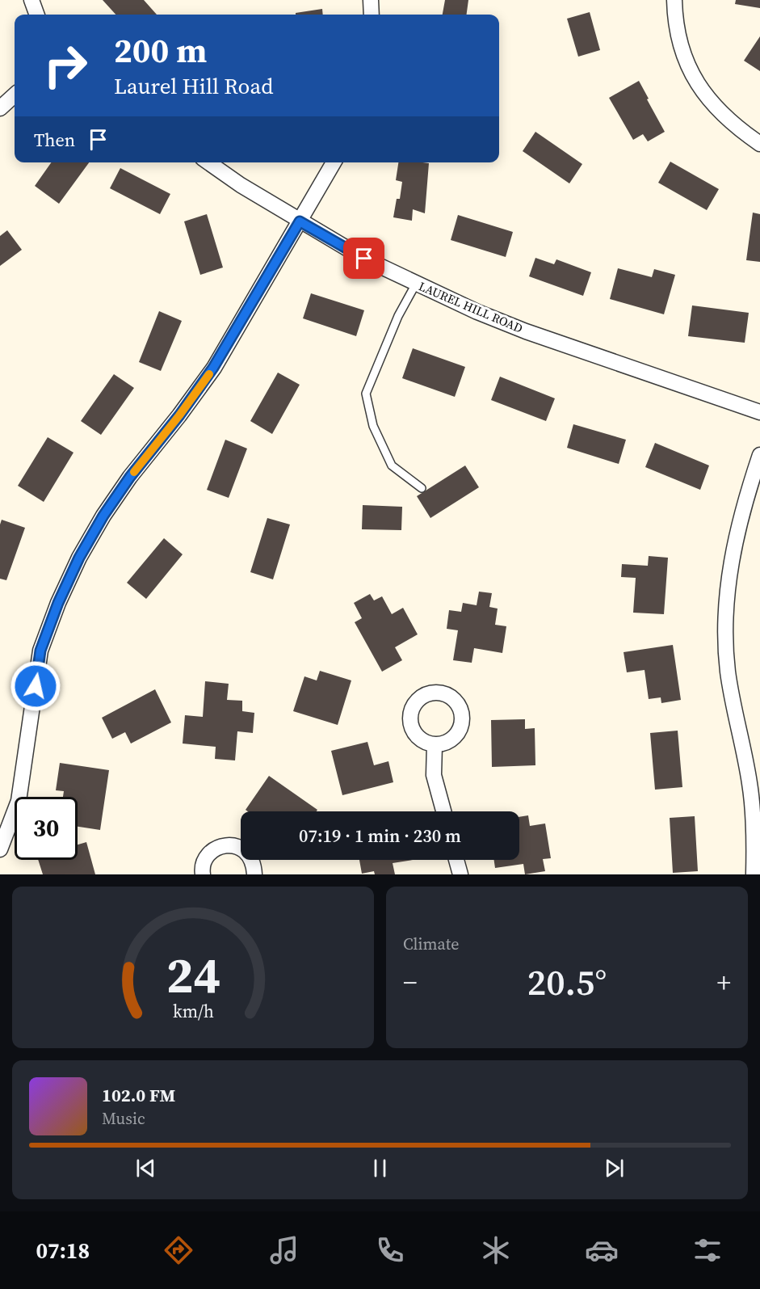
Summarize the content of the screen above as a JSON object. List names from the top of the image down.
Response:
{
  "streets": {
    "street": ["LAUREL HILL ROAD"]
  },
  "page": {
    "turn": ["200 m", "Laurel Hill Road"],
    "then": "Then",
    "limit": "30",
    "trip": "07:19 · 1 min · 230 m",
    "tile": "Climate",
    "heat": ["−", "20.5°", "+"],
    "song": ["102.0 FM", "Music"],
    "tabs": "07:18",
    "gauge": ["24", "km/h"]
  }
}
